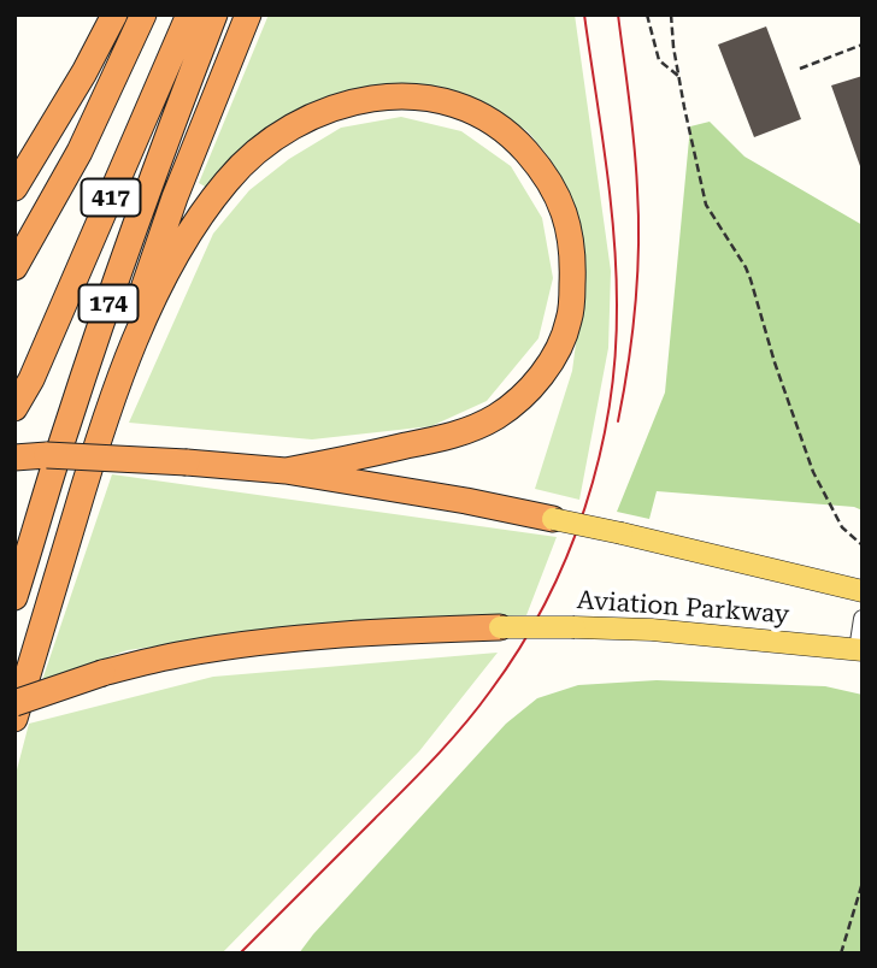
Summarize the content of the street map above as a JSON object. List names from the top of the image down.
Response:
{
  "streets": {
    "highway": ["417", "174"],
    "main road": ["Aviation Parkway"]
  }
}
